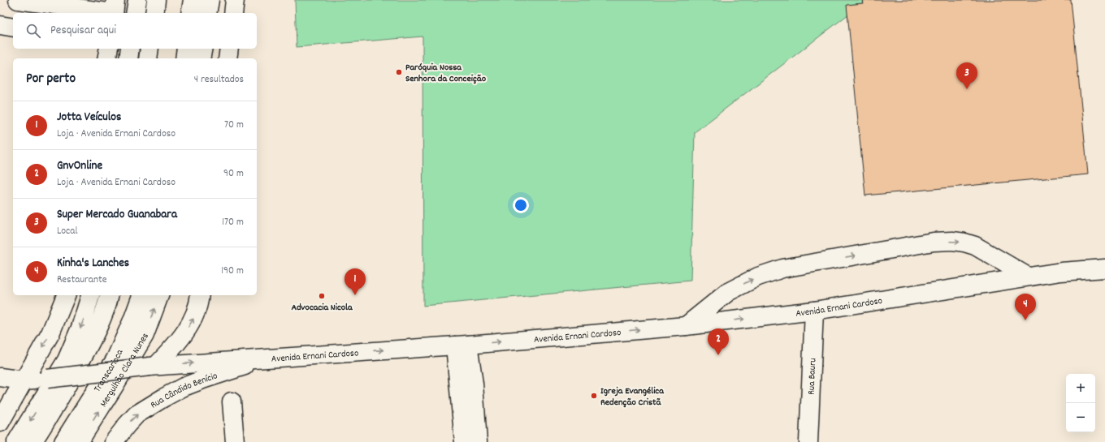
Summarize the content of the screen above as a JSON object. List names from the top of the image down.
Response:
{
  "streets": {
    "main road": [
      "Avenida Ernani Cardoso",
      "Transcarioca",
      "Mergulhão Clara Nunes",
      "Rua Bauru",
      "Rua Cândido Benício"
    ]
  },
  "crossings": [
    ["Avenida Ernani Cardoso", "Rua Bauru"],
    ["Avenida Ernani Cardoso", "Rua Cândido Benício"]
  ],
  "one_way": ["Avenida Ernani Cardoso", "Rua Cândido Benício"],
  "places": ["Paróquia Nossa Senhora da Conceição", "Advocacia Nicola", "Igreja Evangélica Redenção Cristã"],
  "page": {
    "search": "Pesquisar aqui",
    "heading": ["Por perto", "4 resultados"],
    "pins": [
      "3",
      "1",
      "4",
      "2"
    ],
    "list": [
      {
        "mark": "1",
        "name": "Jotta Veículos",
        "note": "Loja · Avenida Ernani Cardoso",
        "value": "70 m"
      },
      {
        "mark": "2",
        "name": "GnvOnline",
        "note": "Loja · Avenida Ernani Cardoso",
        "value": "90 m"
      },
      {
        "mark": "3",
        "name": "Super Mercado Guanabara",
        "note": "Local",
        "value": "170 m"
      },
      {
        "mark": "4",
        "name": "Kinha's Lanches",
        "note": "Restaurante",
        "value": "190 m"
      }
    ],
    "map_buttons": ["+", "−"]
  }
}
